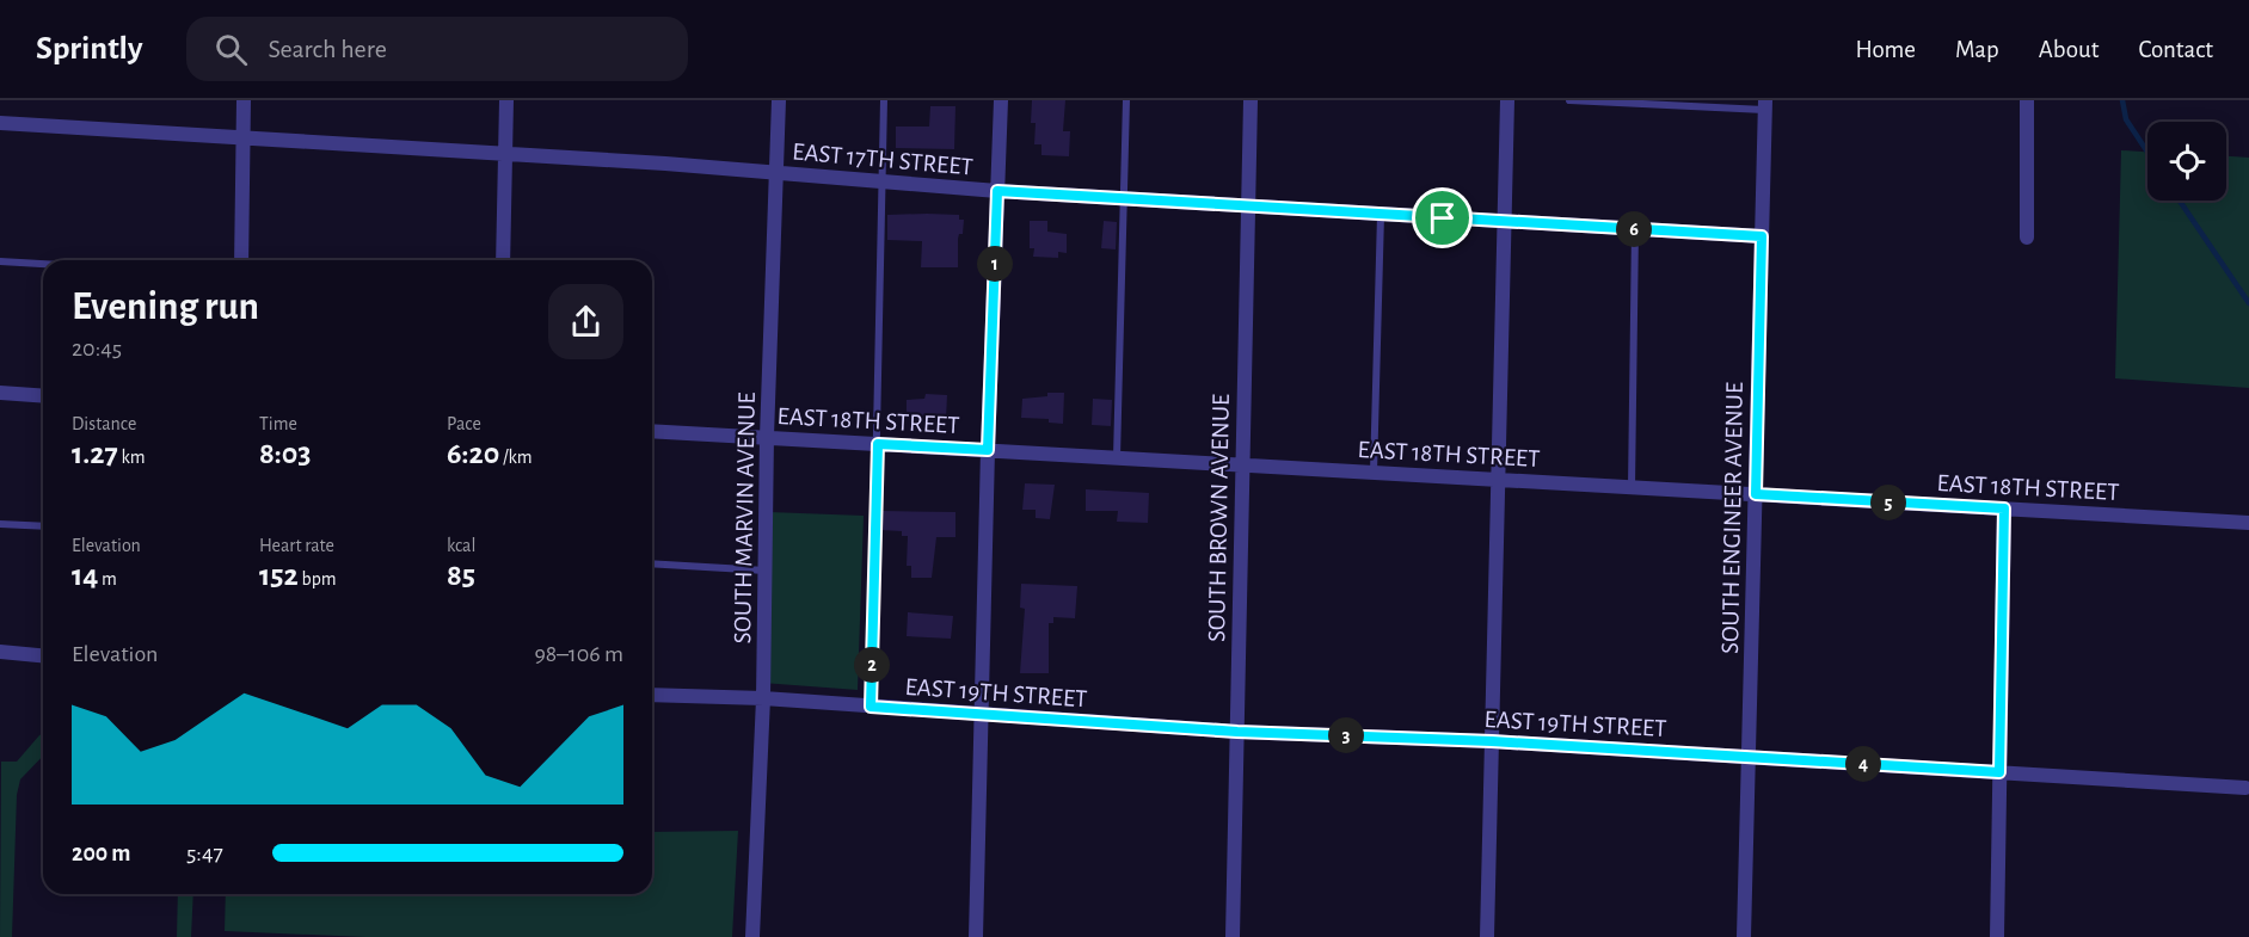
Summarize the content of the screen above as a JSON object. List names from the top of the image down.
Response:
{
  "streets": {
    "street": [
      "EAST 17TH STREET",
      "EAST 18TH STREET",
      "SOUTH MARVIN AVENUE",
      "SOUTH BROWN AVENUE",
      "SOUTH ENGINEER AVENUE",
      "EAST 19TH STREET"
    ]
  },
  "crossings": [
    ["EAST 17TH STREET", "SOUTH MARVIN AVENUE"],
    ["EAST 17TH STREET", "SOUTH BROWN AVENUE"],
    ["EAST 17TH STREET", "SOUTH ENGINEER AVENUE"],
    ["EAST 18TH STREET", "SOUTH MARVIN AVENUE"],
    ["EAST 18TH STREET", "SOUTH BROWN AVENUE"],
    ["EAST 18TH STREET", "SOUTH ENGINEER AVENUE"],
    ["SOUTH MARVIN AVENUE", "EAST 19TH STREET"],
    ["SOUTH BROWN AVENUE", "EAST 19TH STREET"],
    ["SOUTH ENGINEER AVENUE", "EAST 19TH STREET"]
  ],
  "page": {
    "header": "Sprintly",
    "search": "Search here",
    "nav": [
      "Home",
      "Map",
      "About",
      "Contact"
    ],
    "pins": [
      "6",
      "1",
      "5",
      "2",
      "3",
      "4"
    ],
    "heading": ["Evening run", "20:45"],
    "stats": [
      ["Distance", "1.27 km"],
      ["Time", "8:03"],
      ["Pace", "6:20 /km"],
      ["Elevation", "14 m"],
      ["Heart rate", "152 bpm"],
      ["kcal", "85"]
    ],
    "chart": ["Elevation", "98–106 m"],
    "list": [
      {
        "name": "200 m",
        "note": "5:47"
      }
    ]
  }
}
